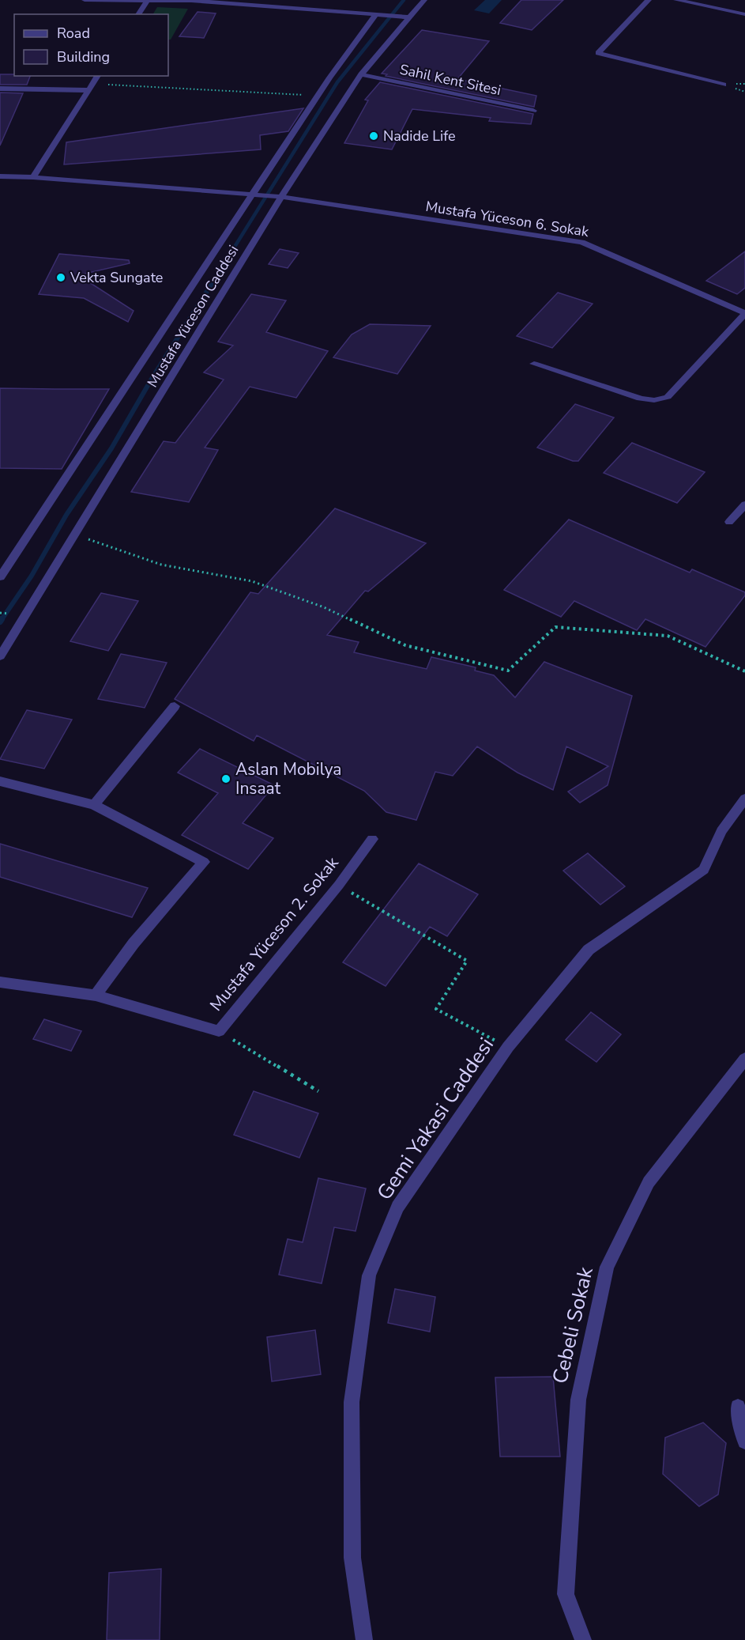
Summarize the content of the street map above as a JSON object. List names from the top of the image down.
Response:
{
  "streets": {
    "street": [
      "Sahil Kent Sitesi",
      "Mustafa Yüceson 6. Sokak",
      "Mustafa Yüceson Caddesi",
      "Mustafa Yüceson 2. Sokak",
      "Gemi Yakasi Caddesi",
      "Cebeli Sokak"
    ]
  },
  "crossings": [
    ["Sahil Kent Sitesi", "Mustafa Yüceson Caddesi"],
    ["Mustafa Yüceson 6. Sokak", "Mustafa Yüceson Caddesi"]
  ],
  "places": ["Nadide Life", "Vekta Sungate", "Aslan Mobilya Insaat"],
  "legend": ["Road", "Building"]
}
